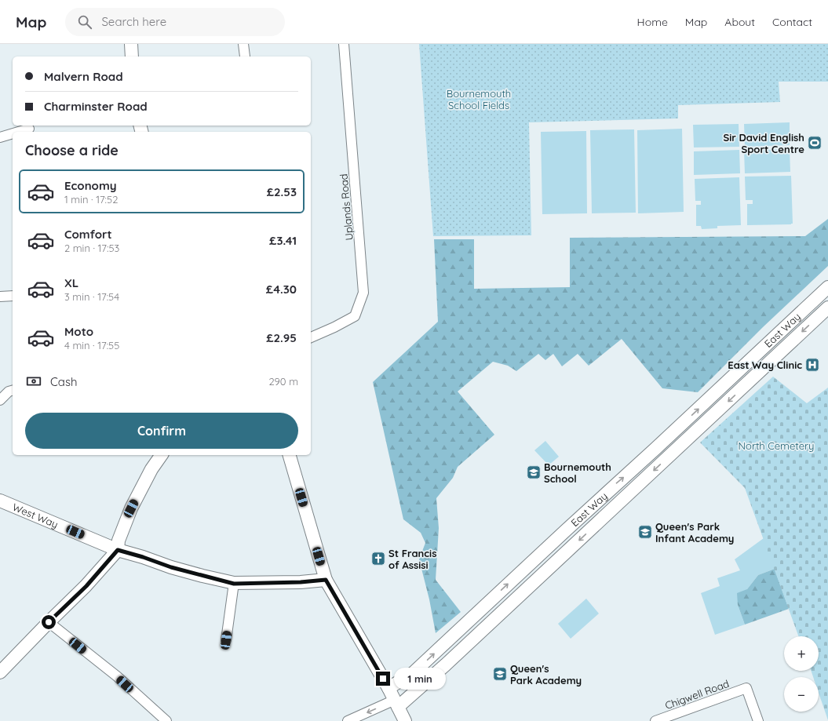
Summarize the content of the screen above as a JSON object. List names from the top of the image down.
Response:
{
  "streets": {
    "street": [
      "Uplands Road",
      "East Way",
      "West Way",
      "Chigwell Road"
    ]
  },
  "parks": ["Bournemouth School Fields", "North Cemetery"],
  "places": {
    "sports": ["Sir David English Sport Centre"],
    "hospital": ["East Way Clinic"],
    "school or university": ["Bournemouth School", "Queen's Park Infant Academy", "Queen's Park Academy"],
    "church": ["St Francis of Assisi"]
  },
  "page": {
    "header": "Map",
    "search": "Search here",
    "nav": [
      "Home",
      "Map",
      "About",
      "Contact"
    ],
    "banner": ["Malvern Road", "Charminster Road"],
    "heading": "Choose a ride",
    "list": [
      {
        "name": "Economy",
        "note": "1 min · 17:52",
        "value": "£2.53"
      },
      {
        "name": "Comfort",
        "note": "2 min · 17:53",
        "value": "£3.41"
      },
      {
        "name": "XL",
        "note": "3 min · 17:54",
        "value": "£4.30"
      },
      {
        "name": "Moto",
        "note": "4 min · 17:55",
        "value": "£2.95"
      }
    ],
    "pay": ["Cash", "290 m"],
    "buttons": "Confirm",
    "map_buttons": ["+", "−"],
    "bubble": "1 min"
  }
}
